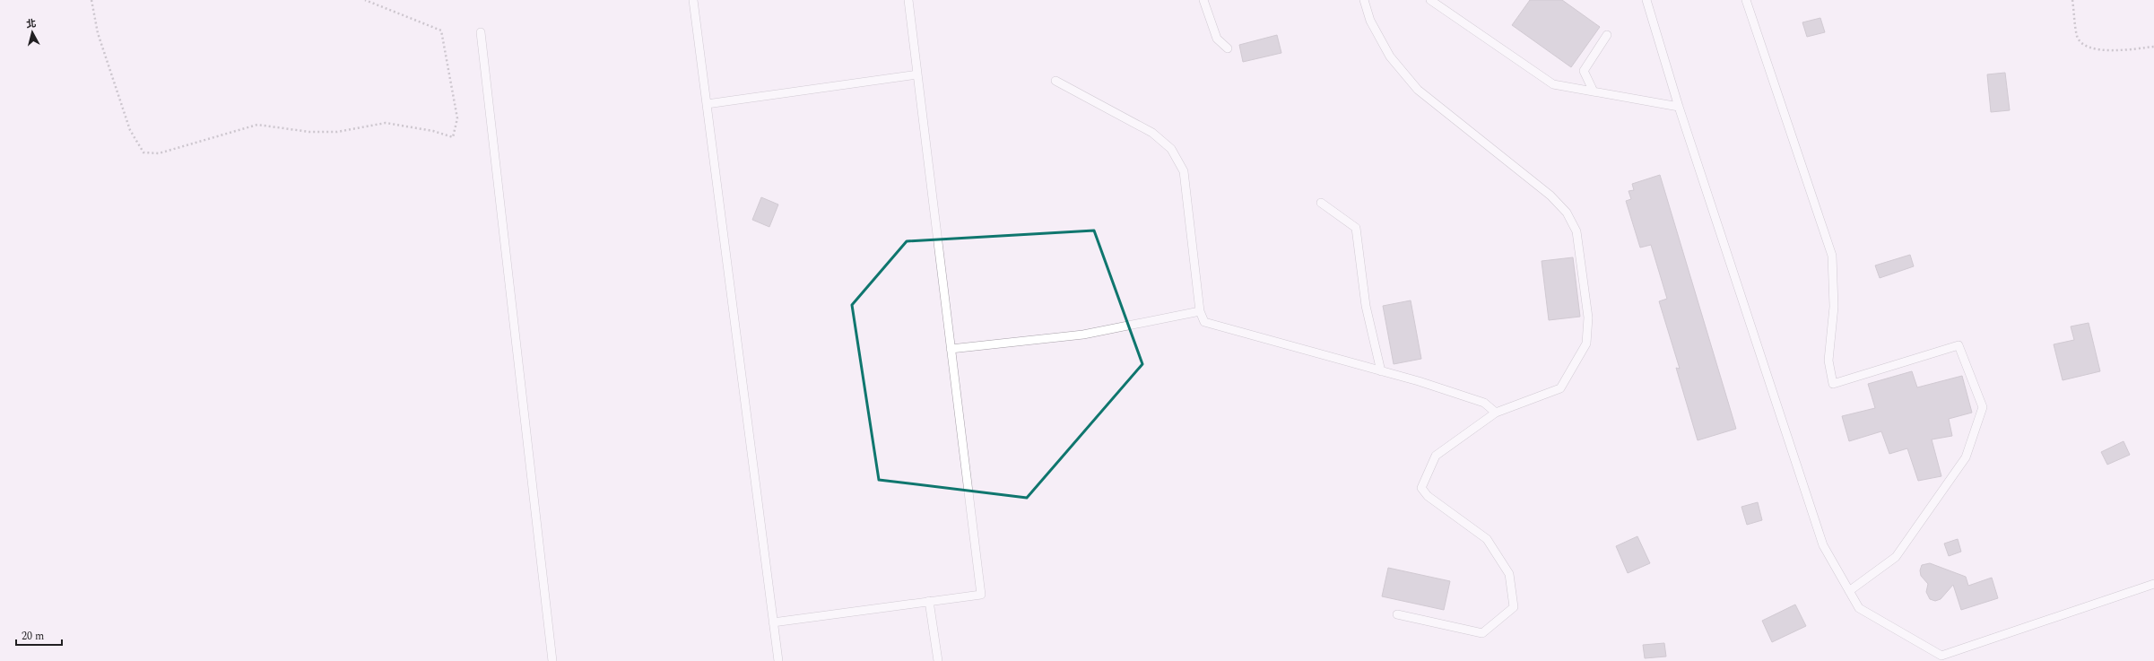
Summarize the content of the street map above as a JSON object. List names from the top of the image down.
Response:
{
  "scale_bar": "20 m",
  "north": "top"
}
